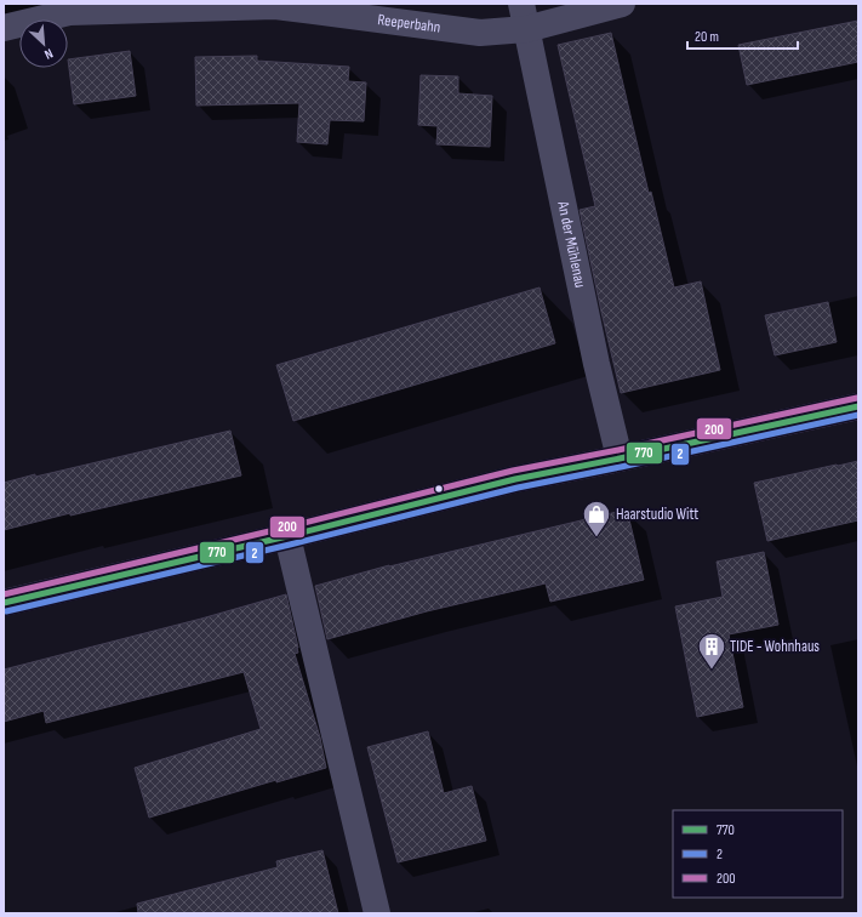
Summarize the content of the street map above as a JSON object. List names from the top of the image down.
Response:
{
  "streets": {
    "street": ["Reeperbahn", "An der Mühlenau"]
  },
  "crossings": [
    ["Reeperbahn", "An der Mühlenau"]
  ],
  "places": {
    "shop": ["Haarstudio Witt"],
    "building": ["TIDE - Wohnhaus"]
  },
  "lines": ["transit line 200", "transit line 770", "transit line 2"],
  "legend": ["770", "2", "200"],
  "scale_bar": "20 m",
  "north": "bottom right"
}
